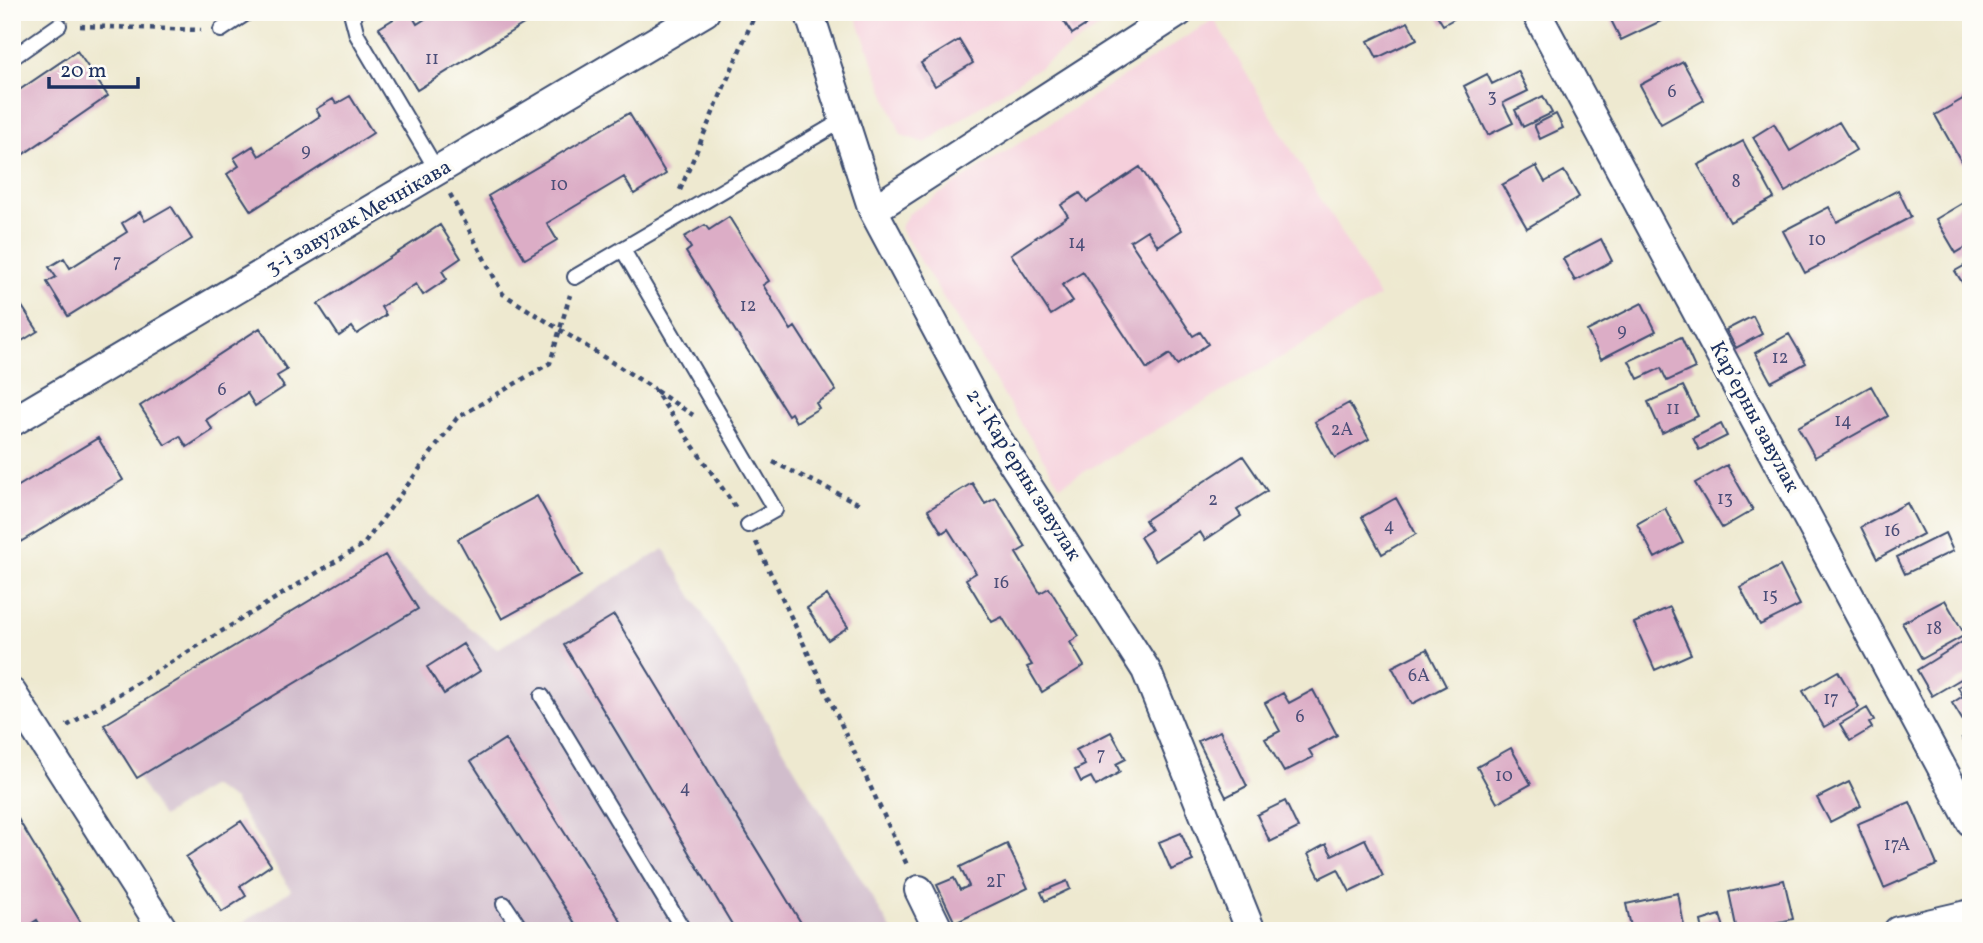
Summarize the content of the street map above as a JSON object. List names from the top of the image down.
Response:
{
  "streets": {
    "street": ["3-і завулак Мечнікава", "Карʼерны завулак", "2-і Карʼерны завулак"]
  },
  "house_numbers": [
    "11",
    "6",
    "3",
    "9",
    "8",
    "10",
    "10",
    "14",
    "7",
    "12",
    "9",
    "12",
    "6",
    "11",
    "14",
    "2А",
    "13",
    "2",
    "4",
    "16",
    "16",
    "15",
    "18",
    "6А",
    "17",
    "6",
    "7",
    "10",
    "4",
    "17А",
    "2Г"
  ],
  "scale_bar": "20 m"
}
